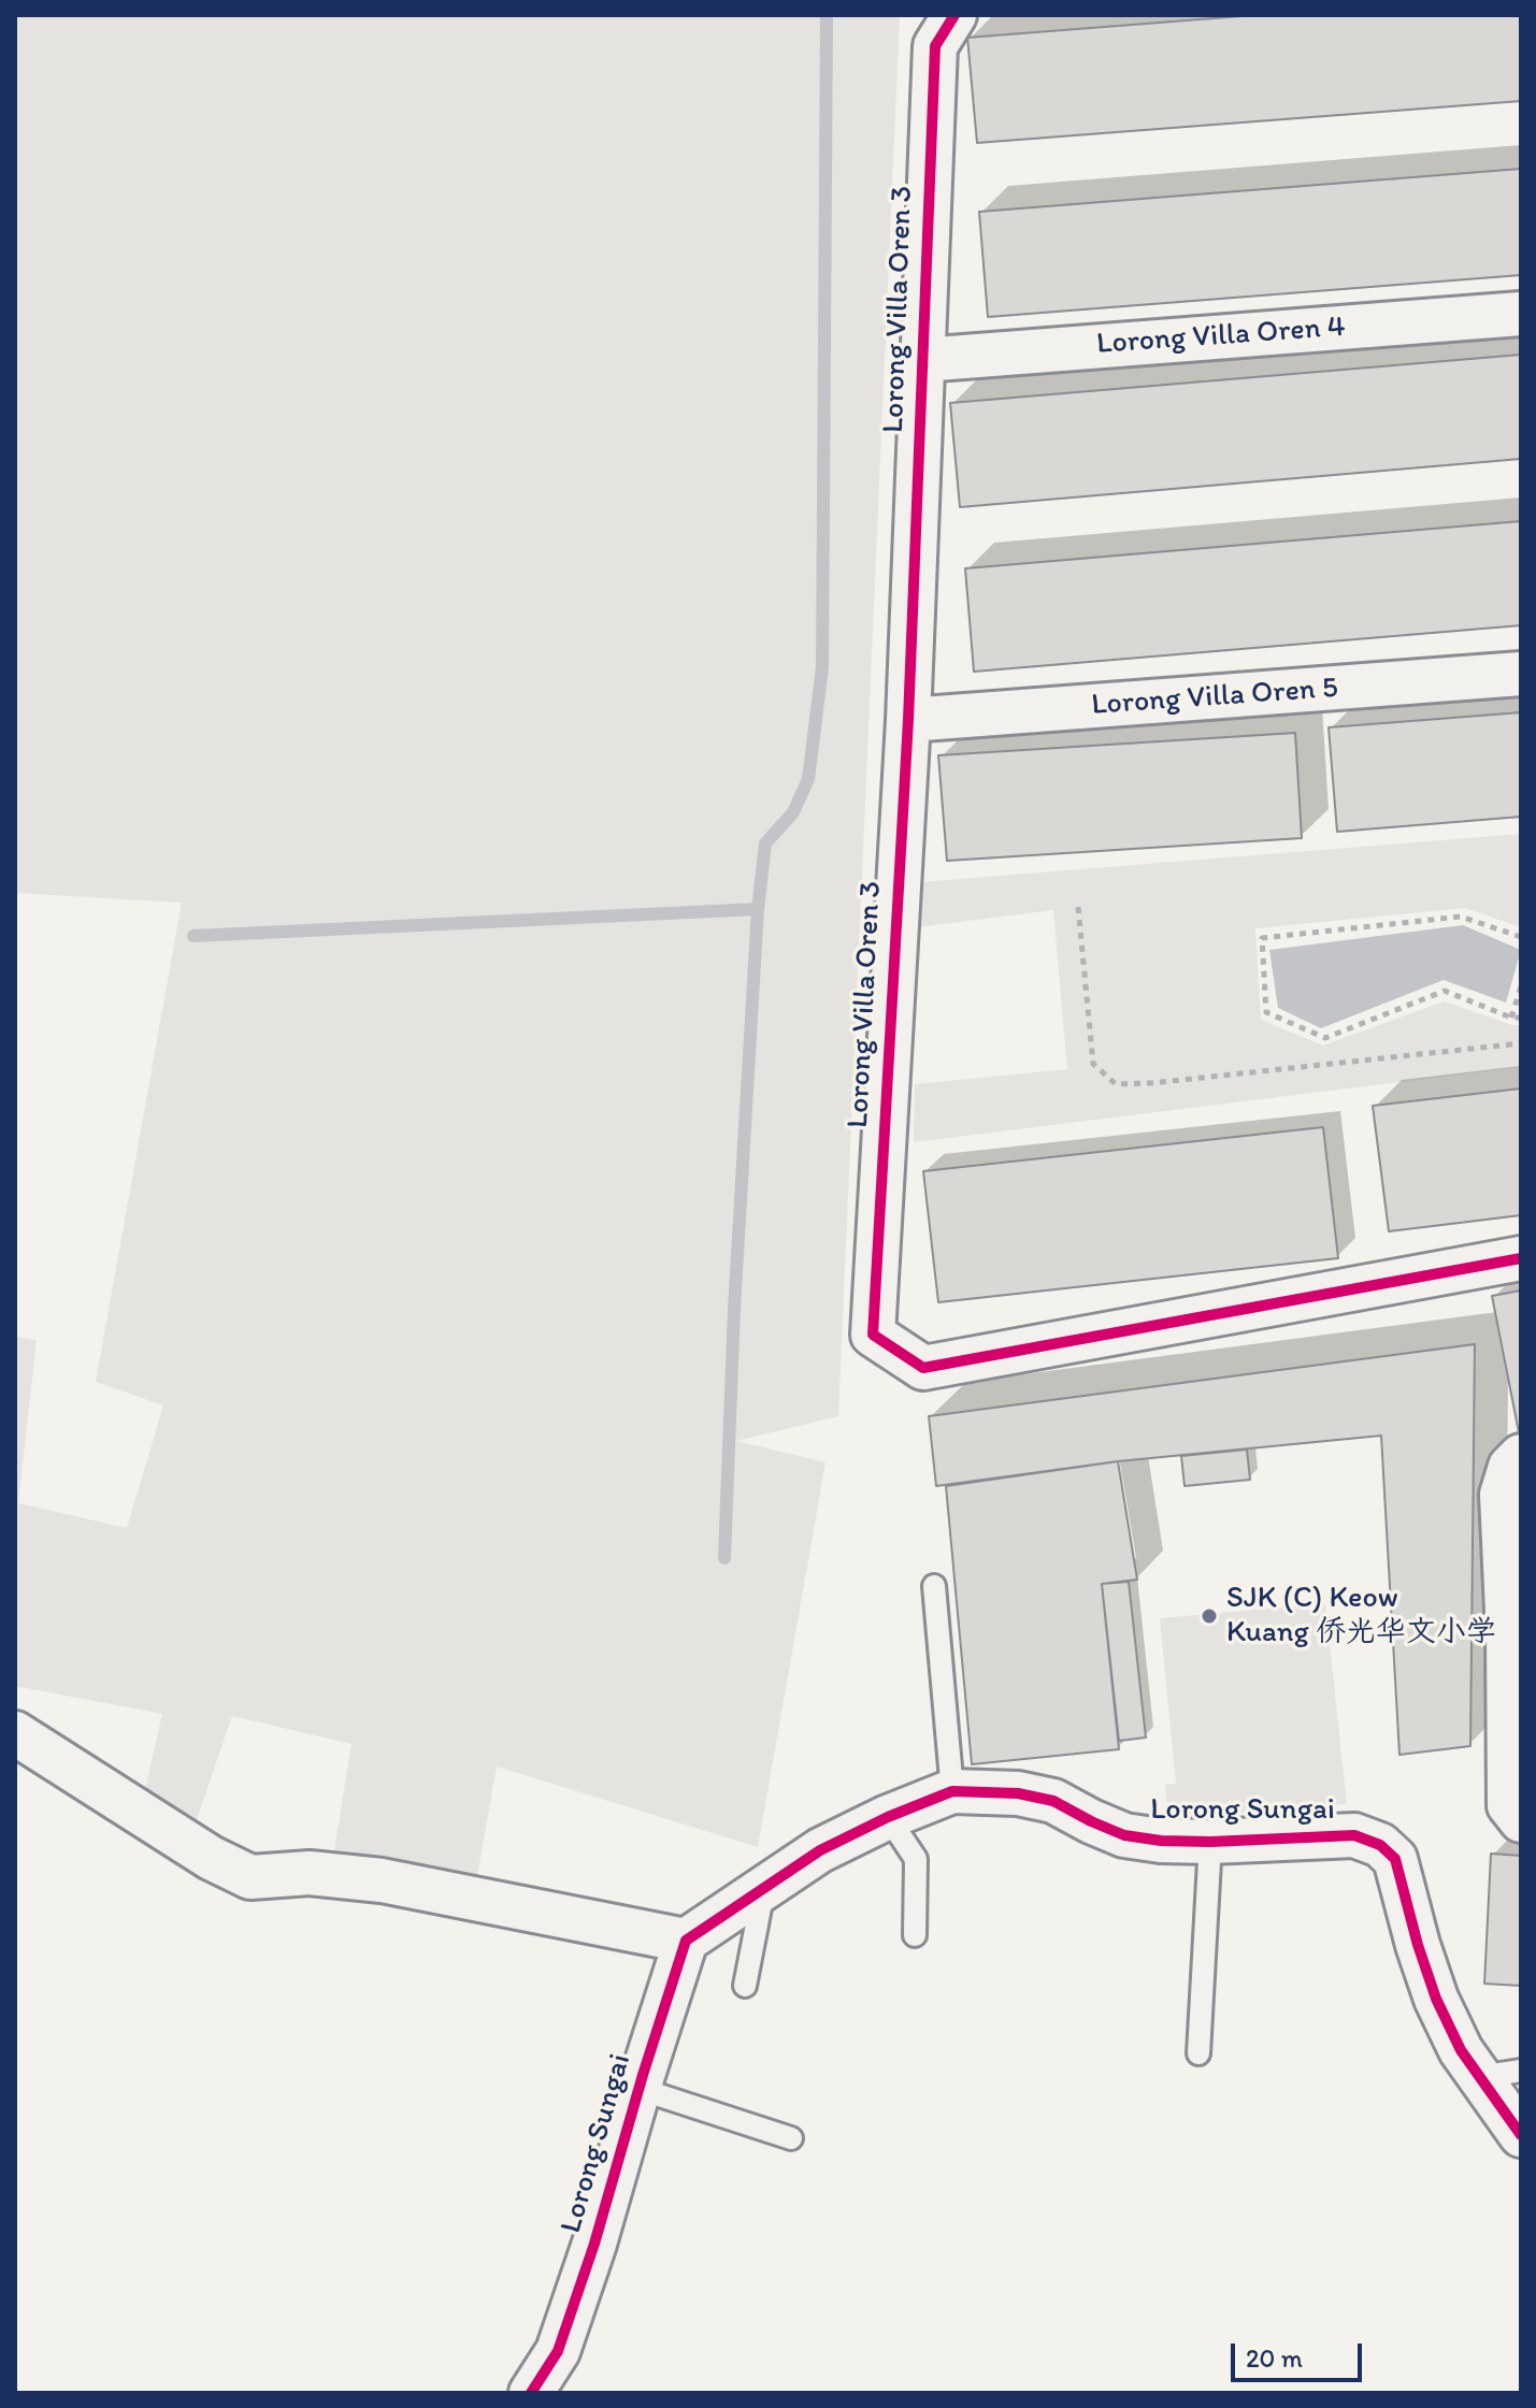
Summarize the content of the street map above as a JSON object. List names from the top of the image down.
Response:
{
  "streets": {
    "street": [
      "Lorong Villa Oren 3",
      "Lorong Villa Oren 4",
      "Lorong Villa Oren 5",
      "Lorong Sungai"
    ]
  },
  "crossings": [
    ["Lorong Villa Oren 3", "Lorong Villa Oren 4"],
    ["Lorong Villa Oren 3", "Lorong Villa Oren 5"]
  ],
  "places": ["SJK (C) Keow Kuang 侨光华文小学"],
  "scale_bar": "20 m"
}
